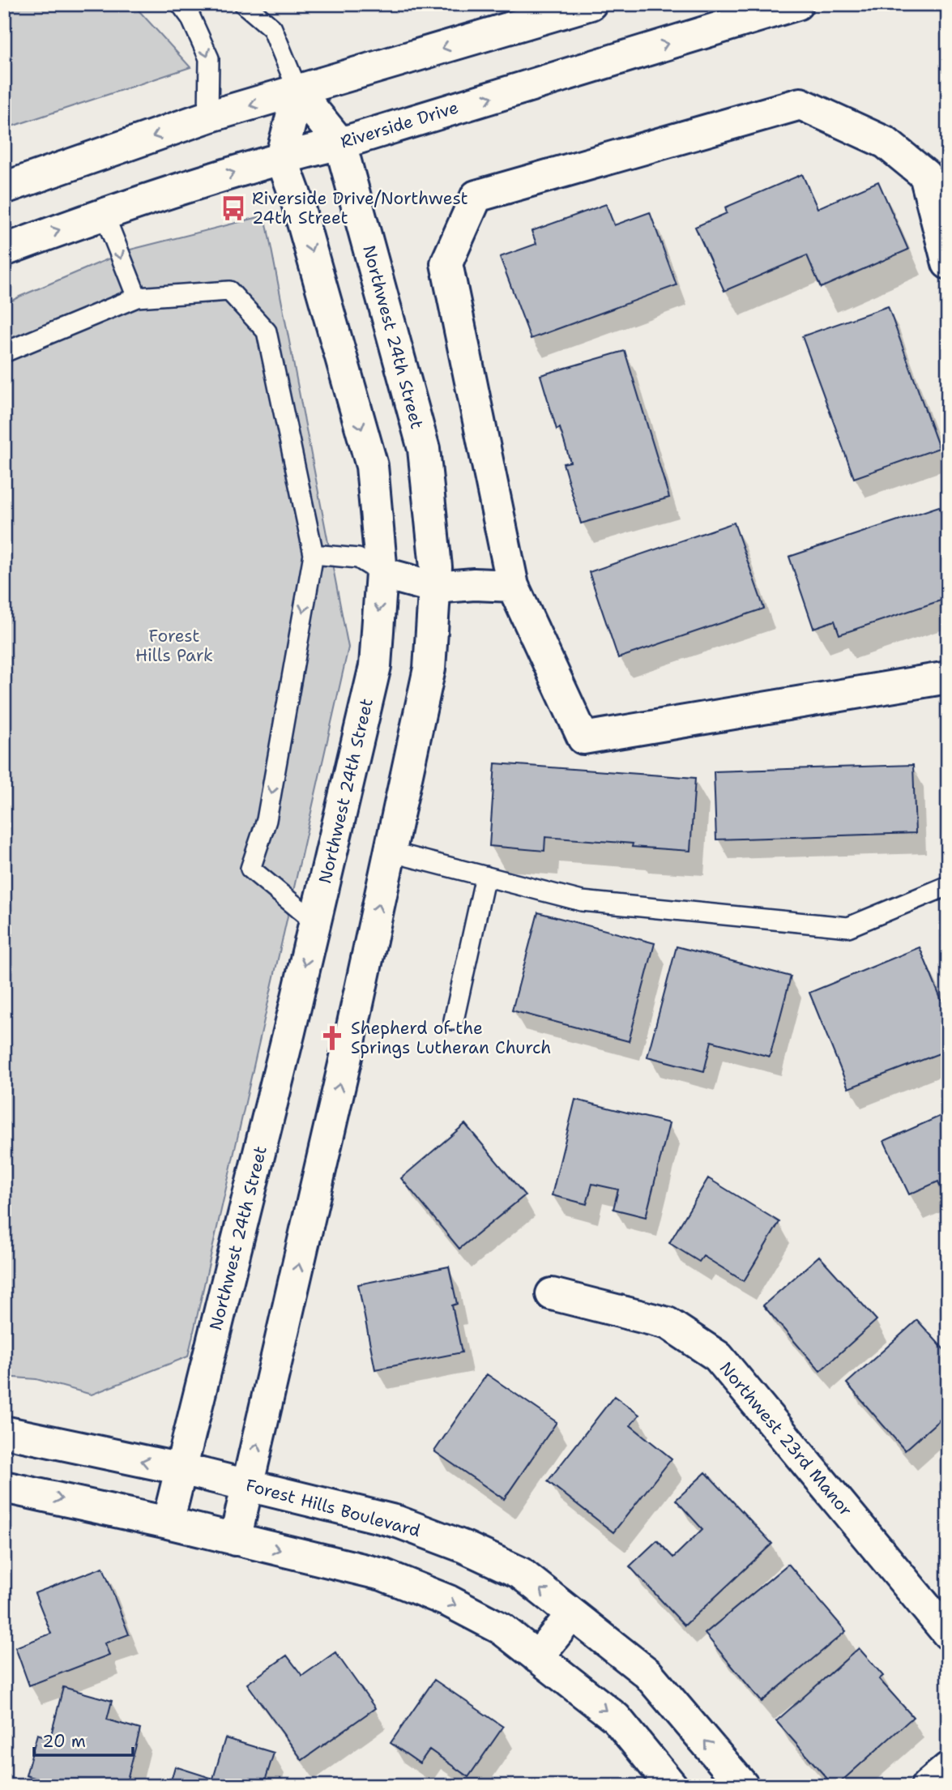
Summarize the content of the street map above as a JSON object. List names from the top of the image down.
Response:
{
  "streets": {
    "street": [
      "Riverside Drive",
      "Northwest 24th Street",
      "Northwest 23rd Manor",
      "Forest Hills Boulevard"
    ]
  },
  "crossings": [
    ["Riverside Drive", "Northwest 24th Street"],
    ["Northwest 24th Street", "Forest Hills Boulevard"]
  ],
  "parks": ["Forest Hills Park"],
  "places": {
    "bus stop": ["Riverside Drive/Northwest 24th Street"],
    "church": ["Shepherd of the Springs Lutheran Church"]
  },
  "scale_bar": "20 m"
}
